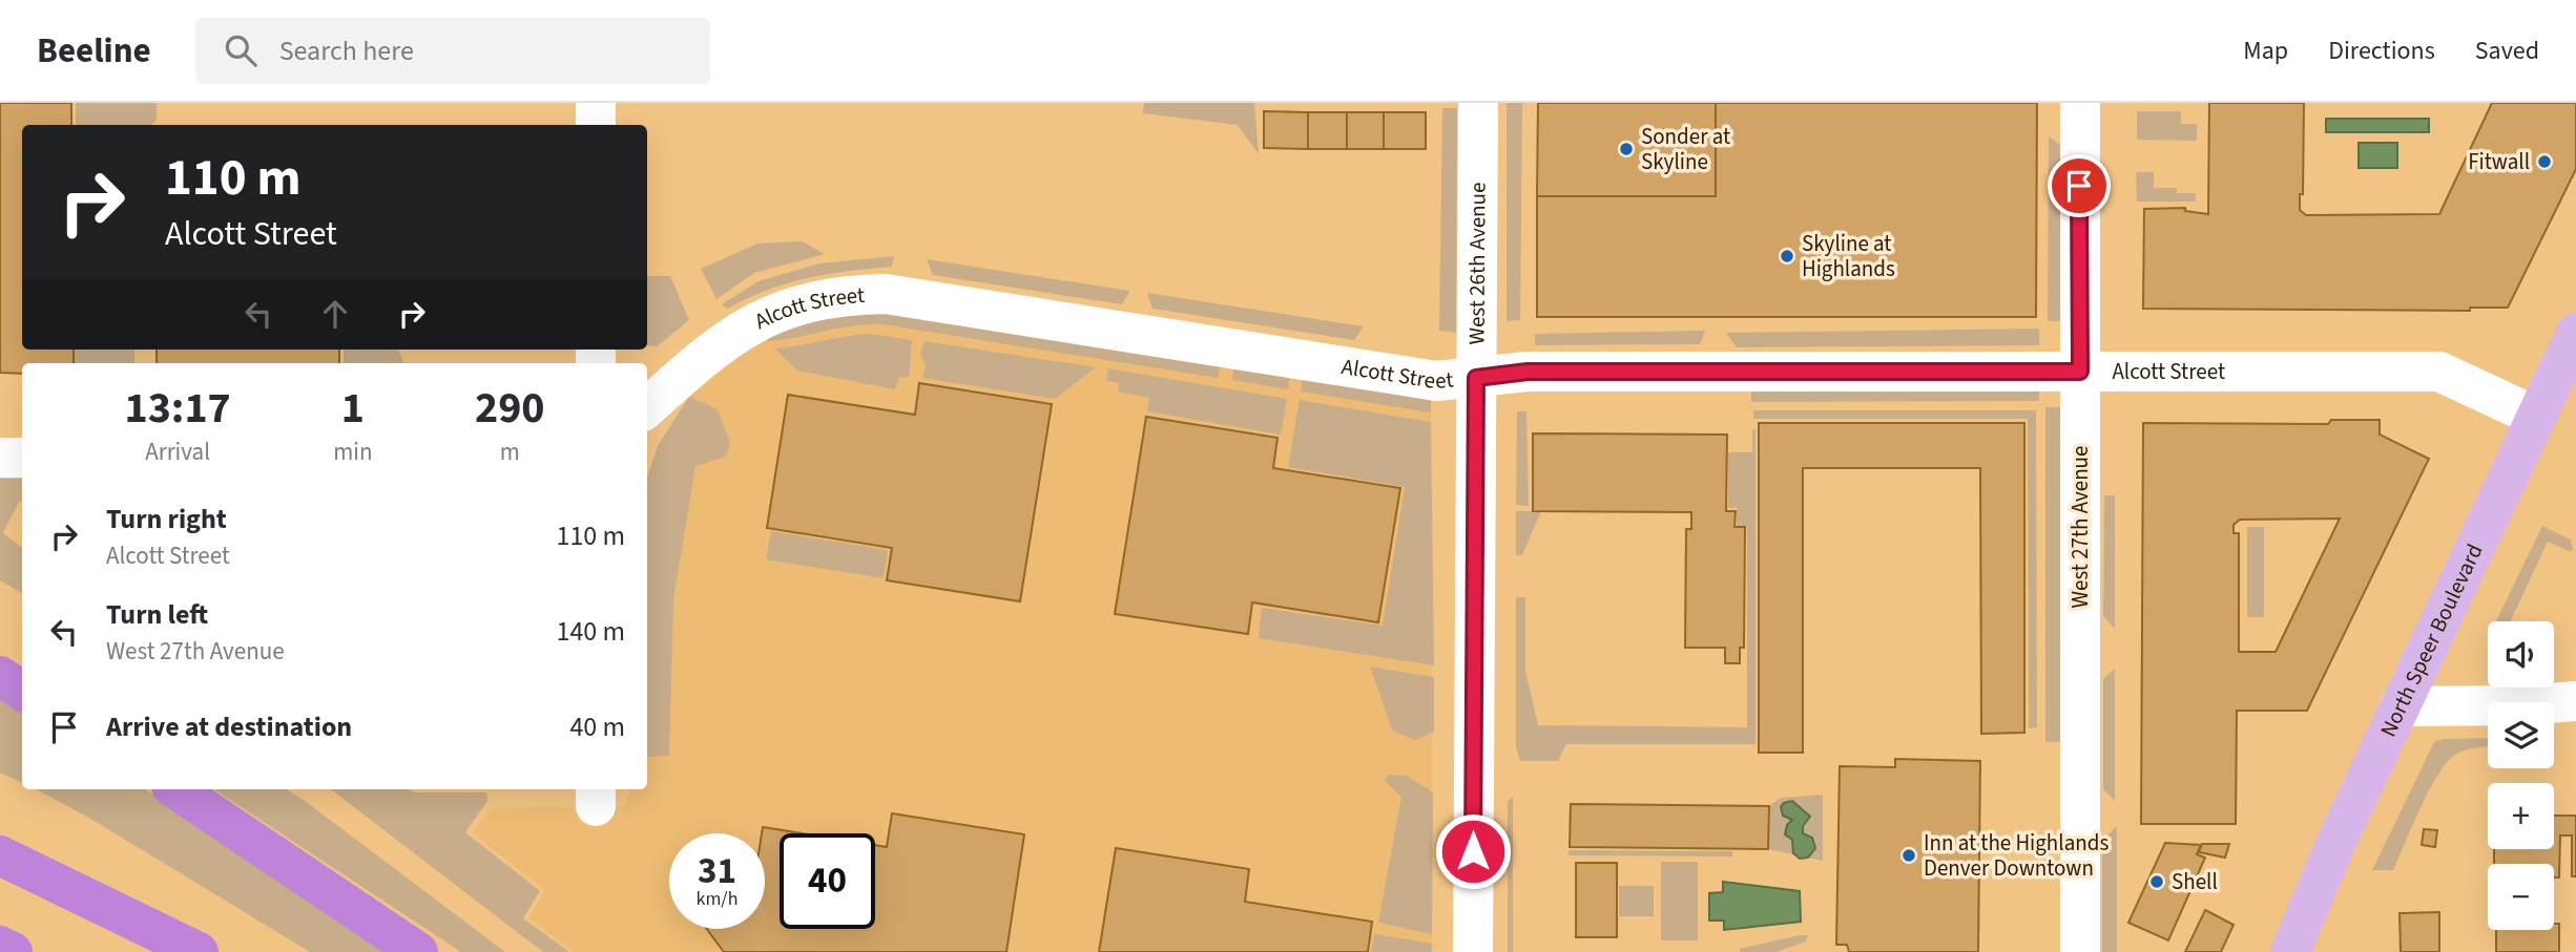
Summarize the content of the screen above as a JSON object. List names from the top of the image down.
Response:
{
  "streets": {
    "main road": ["North Speer Boulevard"],
    "street": ["West 26th Avenue", "Alcott Street", "West 27th Avenue"]
  },
  "crossings": [
    ["West 26th Avenue", "Alcott Street"],
    ["Alcott Street", "West 27th Avenue"],
    ["Alcott Street", "North Speer Boulevard"]
  ],
  "places": [
    "Sonder at Skyline",
    "Fitwall",
    "Skyline at Highlands",
    "Inn at the Highlands Denver Downtown",
    "Shell"
  ],
  "page": {
    "header": "Beeline",
    "search": "Search here",
    "nav": ["Map", "Directions", "Saved"],
    "turn": ["110 m", "Alcott Street"],
    "eta": [
      "13:17",
      "Arrival",
      "1",
      "min",
      "290",
      "m"
    ],
    "list": [
      {
        "name": "Turn right",
        "note": "Alcott Street",
        "value": "110 m"
      },
      {
        "name": "Turn left",
        "note": "West 27th Avenue",
        "value": "140 m"
      },
      {
        "name": "Arrive at destination",
        "value": "40 m"
      }
    ],
    "map_buttons": ["+", "−"],
    "speed": "31 km/h",
    "limit": "40"
  }
}
